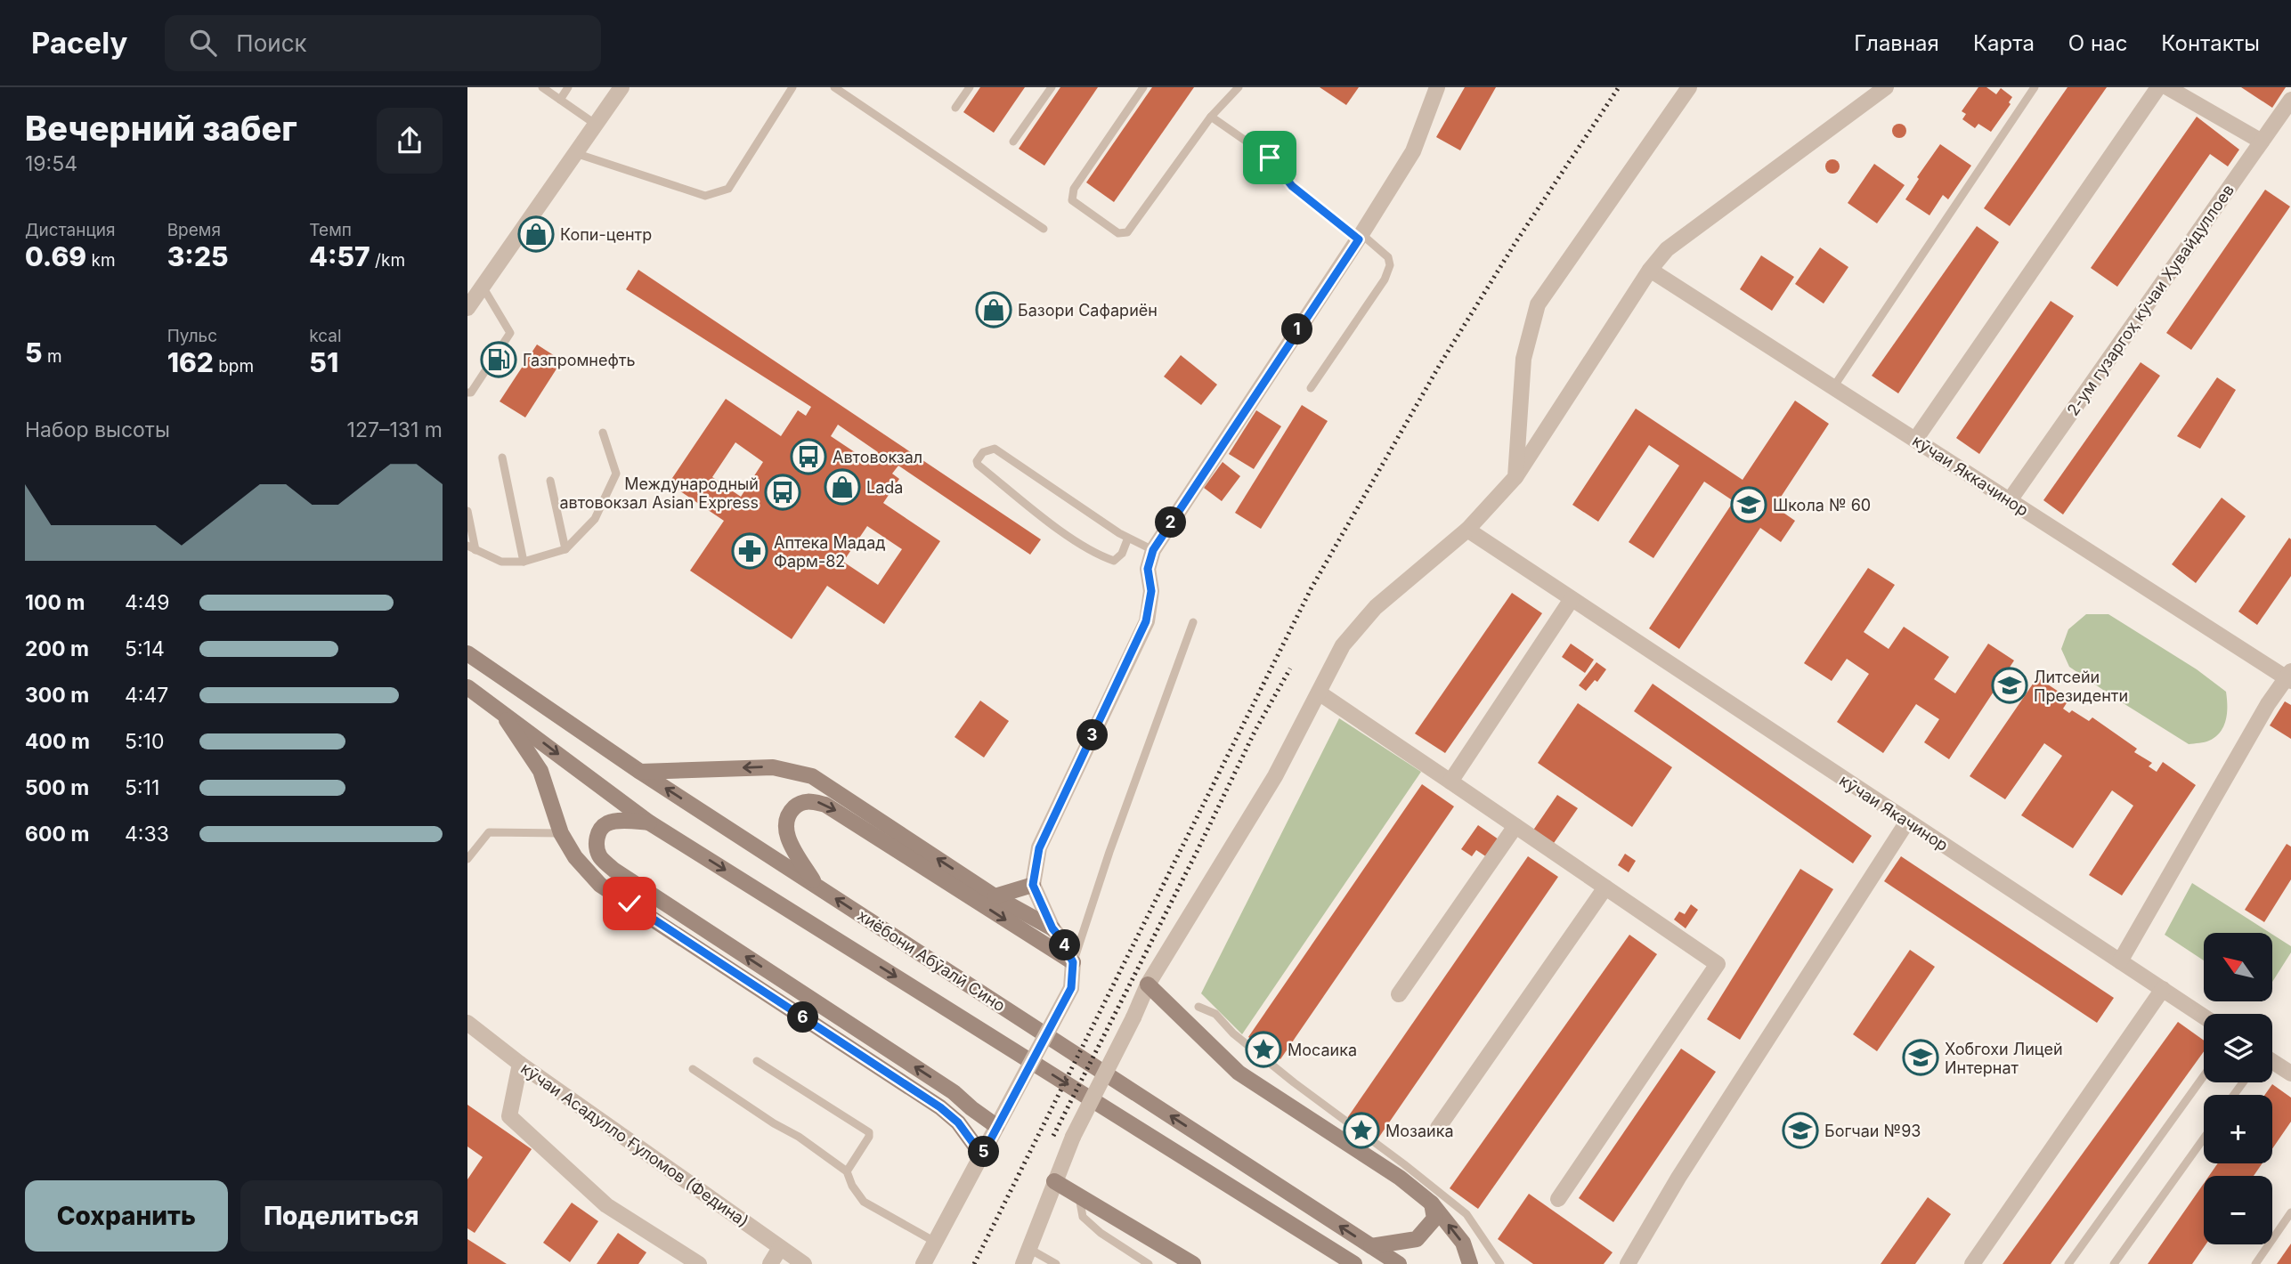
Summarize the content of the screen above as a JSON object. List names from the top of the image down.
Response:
{
  "streets": {
    "main road": ["хиёбони Абӯалӣ Сино"],
    "street": [
      "2-ум гузаргоҳ кӯчаи Ҳувайдуллоев",
      "кӯчаи Яккачинор",
      "кӯчаи Якачинор",
      "кӯчаи Асадулло Ғуломов (Федина)"
    ]
  },
  "crossings": [
    ["2-ум гузаргоҳ кӯчаи Ҳувайдуллоев", "кӯчаи Яккачинор"]
  ],
  "places": {
    "shop": ["Копи-центр", "Базори Сафариён", "Lada"],
    "fuel station": ["Газпромнефть"],
    "bus stop": ["Автовокзал", "Международный автовокзал Asian Express"],
    "school or university": [
      "Школа № 60",
      "Литсейи Президенти",
      "Хобгохи Лицей Интернат",
      "Богчаи №93"
    ],
    "pharmacy": ["Аптека Мадад Фарм-82"],
    "place": ["Мосаика", "Мозаика"]
  },
  "north": "top left",
  "page": {
    "header": "Pacely",
    "search": "Поиск",
    "nav": [
      "Главная",
      "Карта",
      "О нас",
      "Контакты"
    ],
    "heading": ["Вечерний забег", "19:54"],
    "stats": [
      ["Дистанция", "0.69 km"],
      ["Время", "3:25"],
      ["Темп", "4:57 /km"],
      ["5 m"],
      ["Пульс", "162 bpm"],
      ["kcal", "51"]
    ],
    "pins": [
      "1",
      "2",
      "3",
      "4",
      "6",
      "5"
    ],
    "chart": ["Набор высоты", "127–131 m"],
    "list": [
      {
        "name": "100 m",
        "note": "4:49"
      },
      {
        "name": "200 m",
        "note": "5:14"
      },
      {
        "name": "300 m",
        "note": "4:47"
      },
      {
        "name": "400 m",
        "note": "5:10"
      },
      {
        "name": "500 m",
        "note": "5:11"
      },
      {
        "name": "600 m",
        "note": "4:33"
      }
    ],
    "map_buttons": ["+", "−"],
    "buttons": ["Сохранить", "Поделиться"]
  }
}
